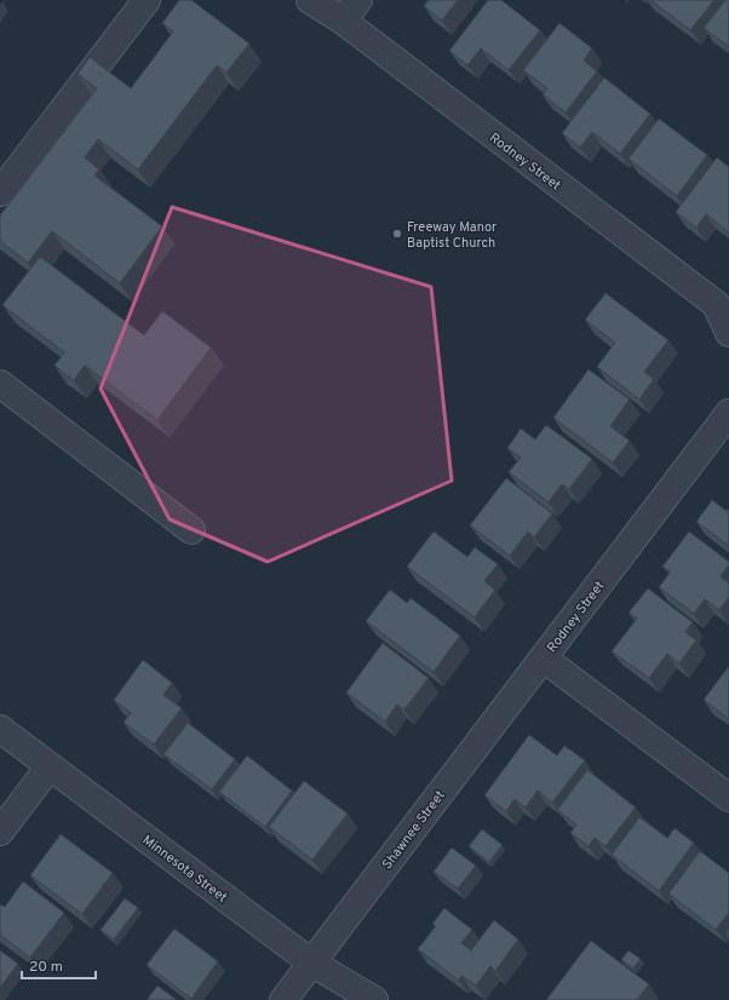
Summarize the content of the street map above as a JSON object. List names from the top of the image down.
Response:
{
  "streets": {
    "street": ["Rodney Street", "Shawnee Street", "Minnesota Street"]
  },
  "crossings": [
    ["Rodney Street", "Shawnee Street"],
    ["Shawnee Street", "Minnesota Street"]
  ],
  "places": ["Freeway Manor Baptist Church"],
  "scale_bar": "20 m"
}
